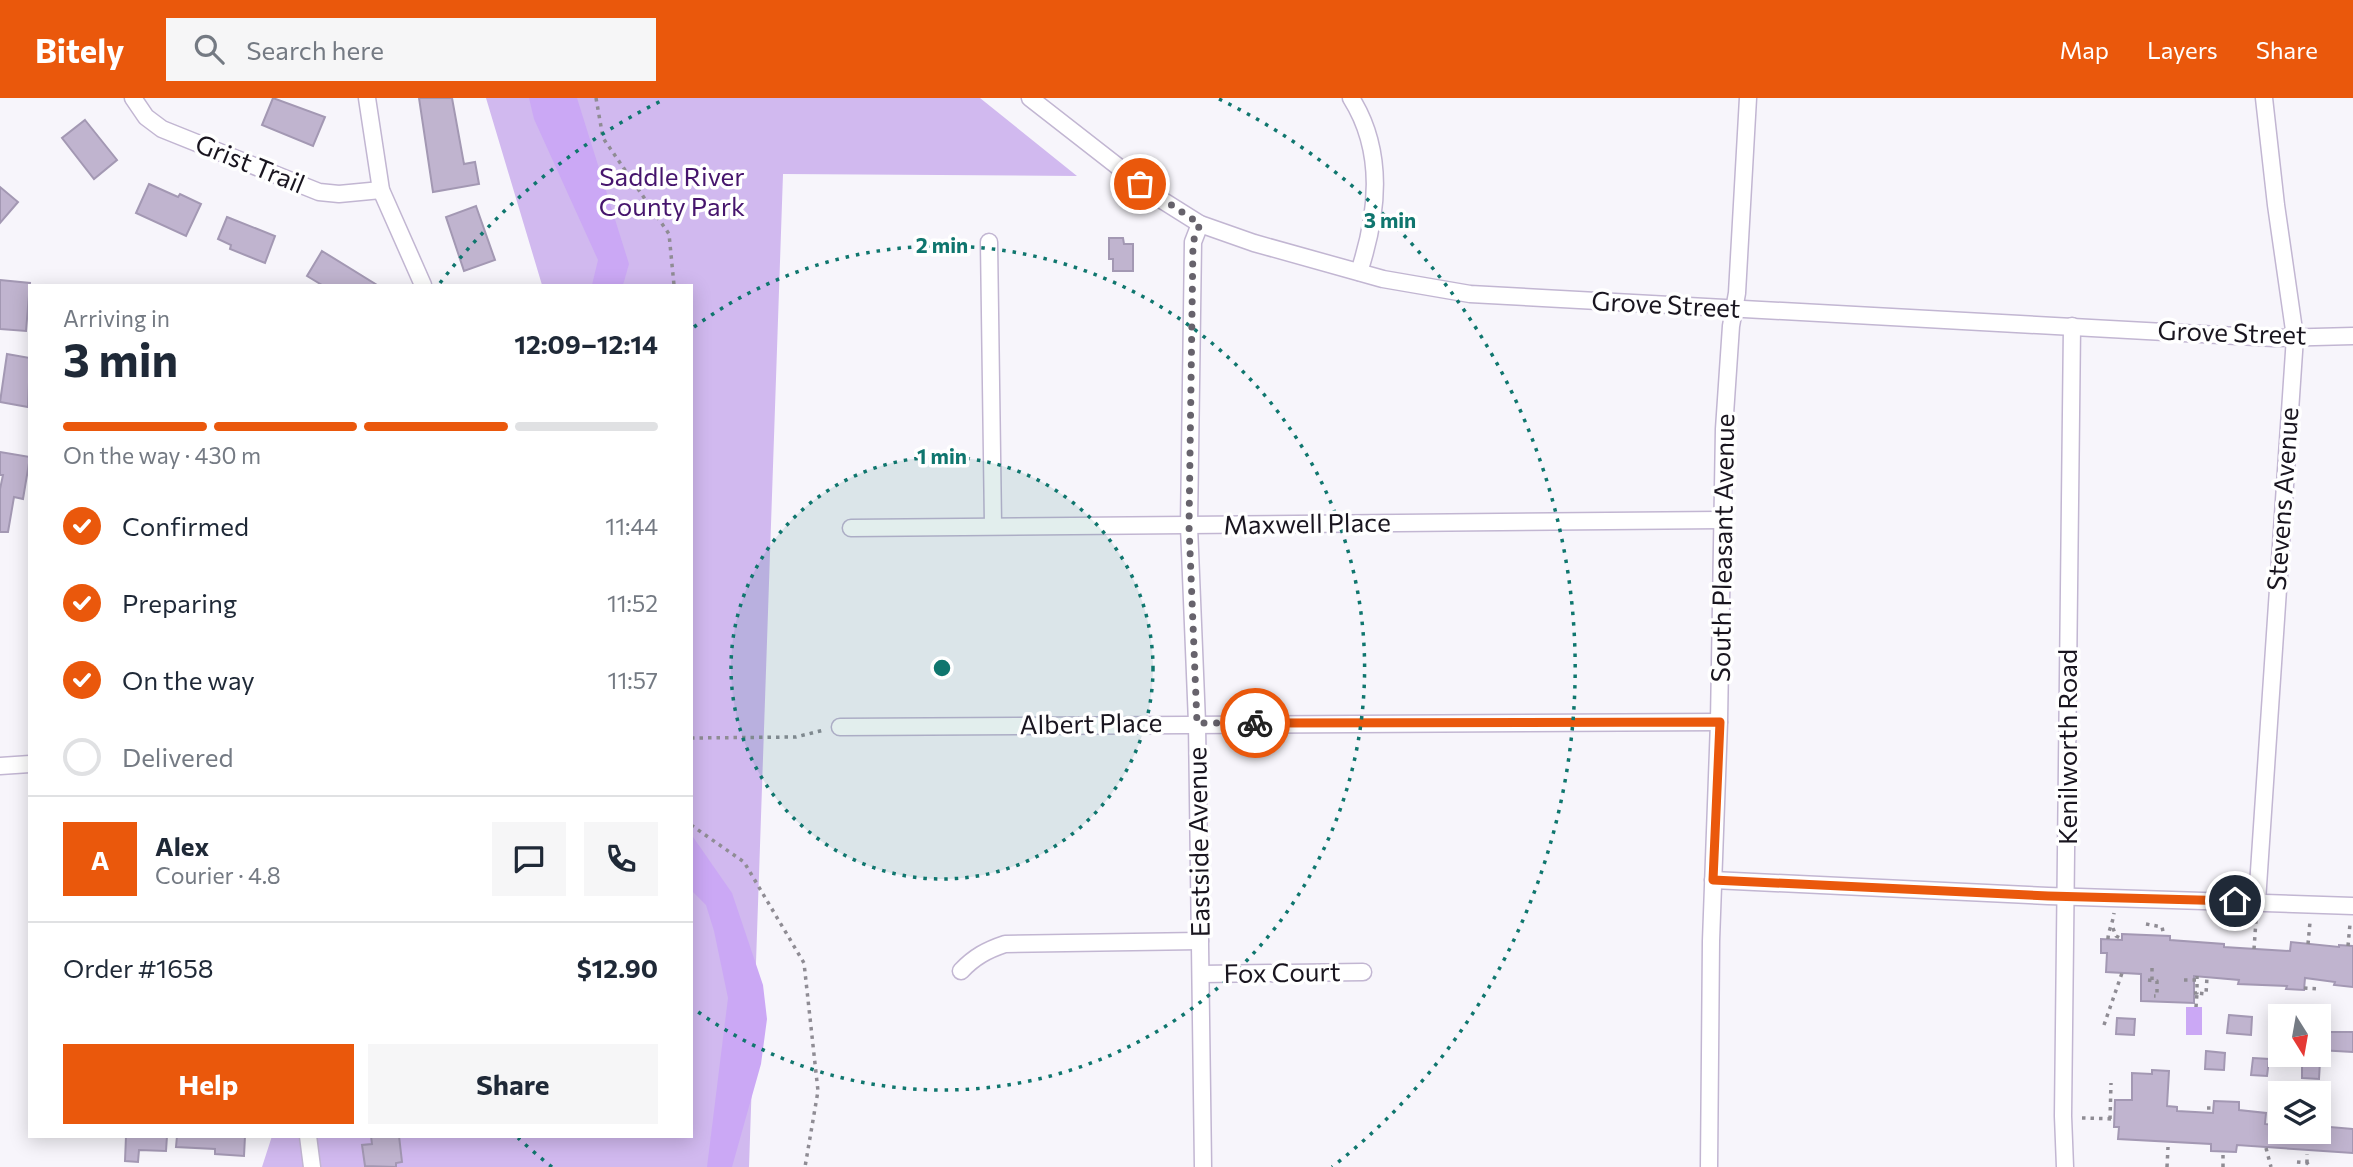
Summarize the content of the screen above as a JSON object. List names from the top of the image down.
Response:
{
  "streets": {
    "street": [
      "Grist Trail",
      "Grove Street",
      "Stevens Avenue",
      "Maxwell Place",
      "South Pleasant Avenue",
      "Albert Place",
      "Kenilworth Road",
      "Eastside Avenue",
      "Fox Court"
    ]
  },
  "crossings": [
    ["Grove Street", "Stevens Avenue"],
    ["Grove Street", "South Pleasant Avenue"],
    ["Grove Street", "Kenilworth Road"],
    ["Grove Street", "Eastside Avenue"],
    ["Maxwell Place", "South Pleasant Avenue"],
    ["Maxwell Place", "Eastside Avenue"],
    ["South Pleasant Avenue", "Albert Place"],
    ["Albert Place", "Eastside Avenue"],
    ["Eastside Avenue", "Fox Court"]
  ],
  "parks": ["Saddle River County Park"],
  "north": "bottom",
  "page": {
    "header": "Bitely",
    "search": "Search here",
    "nav": ["Map", "Layers", "Share"],
    "heading": ["3 min", "Arriving in", "12:09–12:14"],
    "panel": [
      "Alex",
      "Courier · 4.8",
      "Order #1658",
      "$12.90"
    ],
    "bar": "On the way · 430 m",
    "list": [
      ["Confirmed", "11:44"],
      ["Preparing", "11:52"],
      ["On the way", "11:57"],
      "Delivered"
    ],
    "round": "A",
    "buttons": ["Help", "Share"]
  },
  "rings": ["3 min", "2 min", "1 min"]
}
